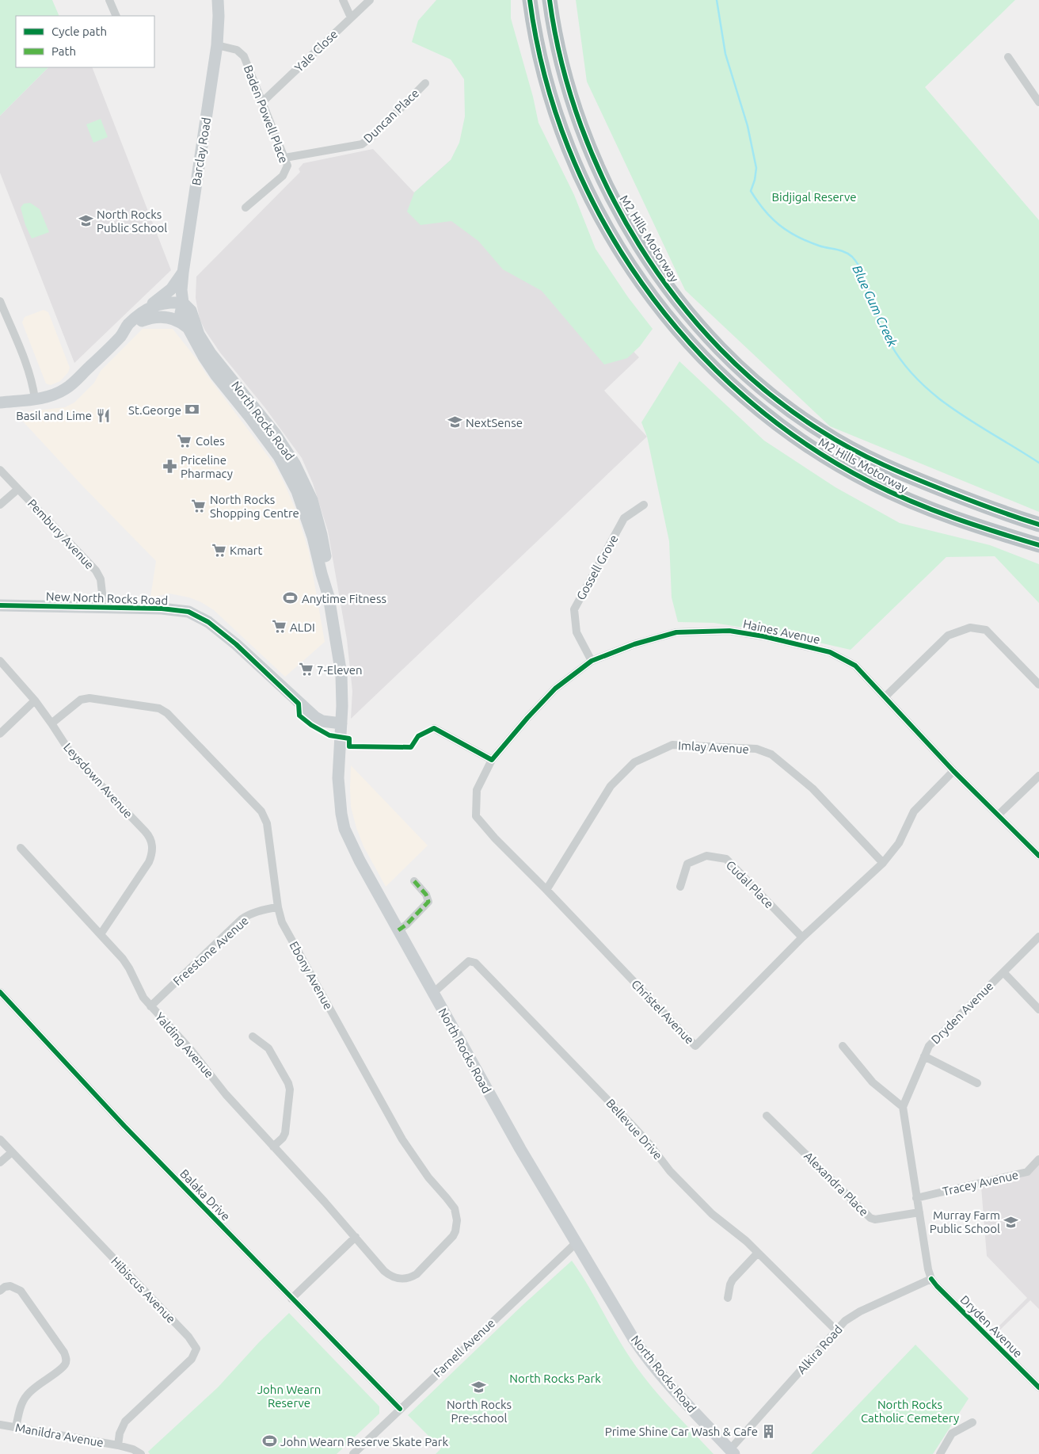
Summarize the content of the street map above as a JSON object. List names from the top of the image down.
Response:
{
  "streets": {
    "highway": ["M2 Hills Motorway"],
    "main road": ["Barclay Road", "North Rocks Road", "New North Rocks Road"],
    "street": [
      "Yale Close",
      "Baden Powell Place",
      "Duncan Place",
      "Pembury Avenue",
      "Gossell Grove",
      "Haines Avenue",
      "Imlay Avenue",
      "Leysdown Avenue",
      "Cudal Place",
      "Freestone Avenue",
      "Ebony Avenue",
      "Christel Avenue",
      "Dryden Avenue",
      "Yalding Avenue",
      "Bellevue Drive",
      "Tracey Avenue",
      "Alexandra Place",
      "Balaka Drive",
      "Hibiscus Avenue",
      "Farnell Avenue",
      "Alkira Road",
      "Manildra Avenue"
    ]
  },
  "crossings": [
    ["Yale Close", "Baden Powell Place"],
    ["Baden Powell Place", "Duncan Place"],
    ["Baden Powell Place", "Barclay Road"],
    ["Barclay Road", "North Rocks Road"],
    ["North Rocks Road", "New North Rocks Road"],
    ["North Rocks Road", "Bellevue Drive"],
    ["North Rocks Road", "Farnell Avenue"],
    ["North Rocks Road", "Alkira Road"],
    ["Pembury Avenue", "New North Rocks Road"],
    ["Gossell Grove", "Haines Avenue"],
    ["Haines Avenue", "Christel Avenue"],
    ["Imlay Avenue", "Christel Avenue"],
    ["Leysdown Avenue", "Ebony Avenue"],
    ["Leysdown Avenue", "Yalding Avenue"],
    ["Cudal Place", "Christel Avenue"],
    ["Freestone Avenue", "Ebony Avenue"],
    ["Freestone Avenue", "Yalding Avenue"],
    ["Ebony Avenue", "Yalding Avenue"],
    ["Dryden Avenue", "Alkira Road"],
    ["Bellevue Drive", "Alkira Road"],
    ["Balaka Drive", "Farnell Avenue"],
    ["Hibiscus Avenue", "Manildra Avenue"]
  ],
  "water": ["Blue Gum Creek"],
  "parks": [
    "Bidjigal Reserve",
    "North Rocks Park",
    "John Wearn Reserve",
    "North Rocks Catholic Cemetery"
  ],
  "places": {
    "school or university": [
      "North Rocks Public School",
      "NextSense",
      "Murray Farm Public School",
      "North Rocks Pre-school"
    ],
    "bank": ["St.George"],
    "restaurant": ["Basil and Lime"],
    "supermarket": [
      "Coles",
      "North Rocks Shopping Centre",
      "Kmart",
      "ALDI",
      "7-Eleven"
    ],
    "pharmacy": ["Priceline Pharmacy"],
    "sports": ["Anytime Fitness", "John Wearn Reserve Skate Park"],
    "building": ["Prime Shine Car Wash & Cafe"]
  },
  "legend": ["Cycle path", "Path"]
}
